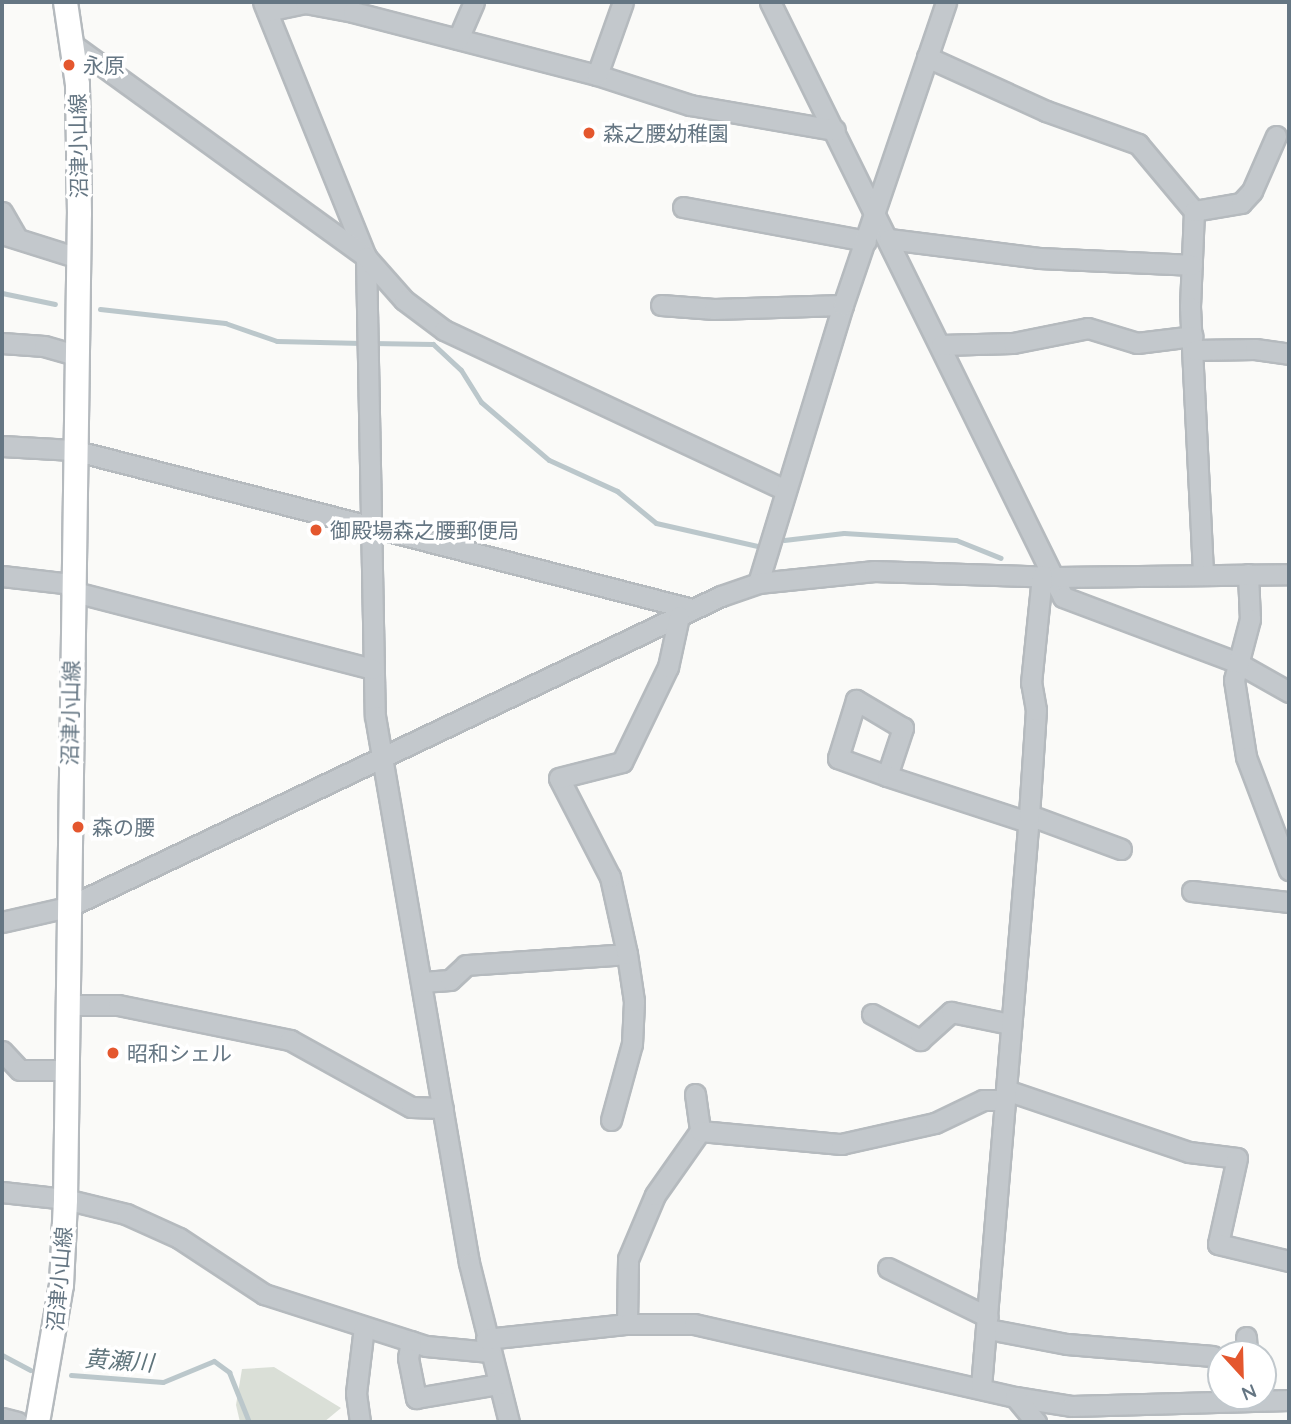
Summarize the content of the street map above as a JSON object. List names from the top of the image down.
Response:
{
  "streets": {
    "main road": ["沼津小山線"]
  },
  "water": ["黄瀬川"],
  "places": [
    "永原",
    "森之腰幼稚園",
    "御殿場森之腰郵便局",
    "森の腰",
    "昭和シェル"
  ],
  "north": "bottom"
}
